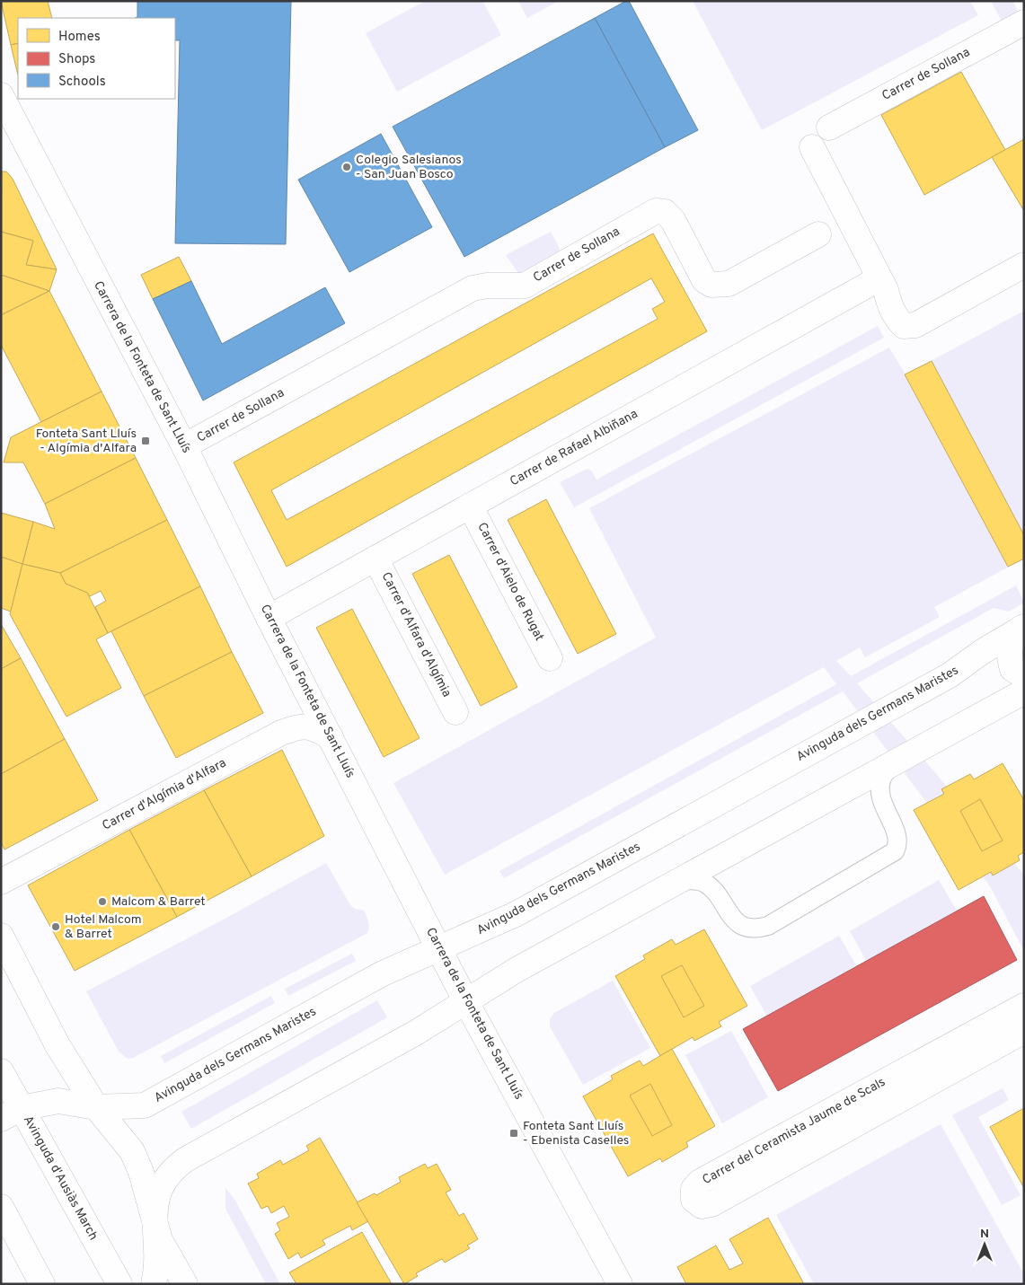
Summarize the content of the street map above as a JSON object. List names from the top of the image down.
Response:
{
  "streets": {
    "street": [
      "Carrer de Sollana",
      "Carrera de la Fonteta de Sant Lluís",
      "Carrer de Rafael Albiñana",
      "Carrer d'Aielo de Rugat",
      "Carrer d'Alfara d'Algímia",
      "Avinguda dels Germans Maristes",
      "Carrer d'Algímia d'Alfara",
      "Carrer del Ceramista Jaume de Scals",
      "Avinguda d'Ausiàs March"
    ]
  },
  "crossings": [
    ["Carrer de Sollana", "Carrera de la Fonteta de Sant Lluís"],
    ["Carrera de la Fonteta de Sant Lluís", "Carrer de Rafael Albiñana"],
    ["Carrera de la Fonteta de Sant Lluís", "Avinguda dels Germans Maristes"],
    ["Carrera de la Fonteta de Sant Lluís", "Carrer d'Algímia d'Alfara"],
    ["Carrer de Rafael Albiñana", "Carrer d'Aielo de Rugat"],
    ["Carrer de Rafael Albiñana", "Carrer d'Alfara d'Algímia"],
    ["Avinguda dels Germans Maristes", "Avinguda d'Ausiàs March"]
  ],
  "places": {
    "other": ["Colegio Salesianos - San Juan Bosco", "Malcom & Barret", "Hotel Malcom & Barret"],
    "transit": ["Fonteta Sant Lluís - Algímia d'Alfara", "Fonteta Sant Lluís - Ebenista Caselles"]
  },
  "legend": ["Homes", "Shops", "Schools"],
  "north": "top"
}
